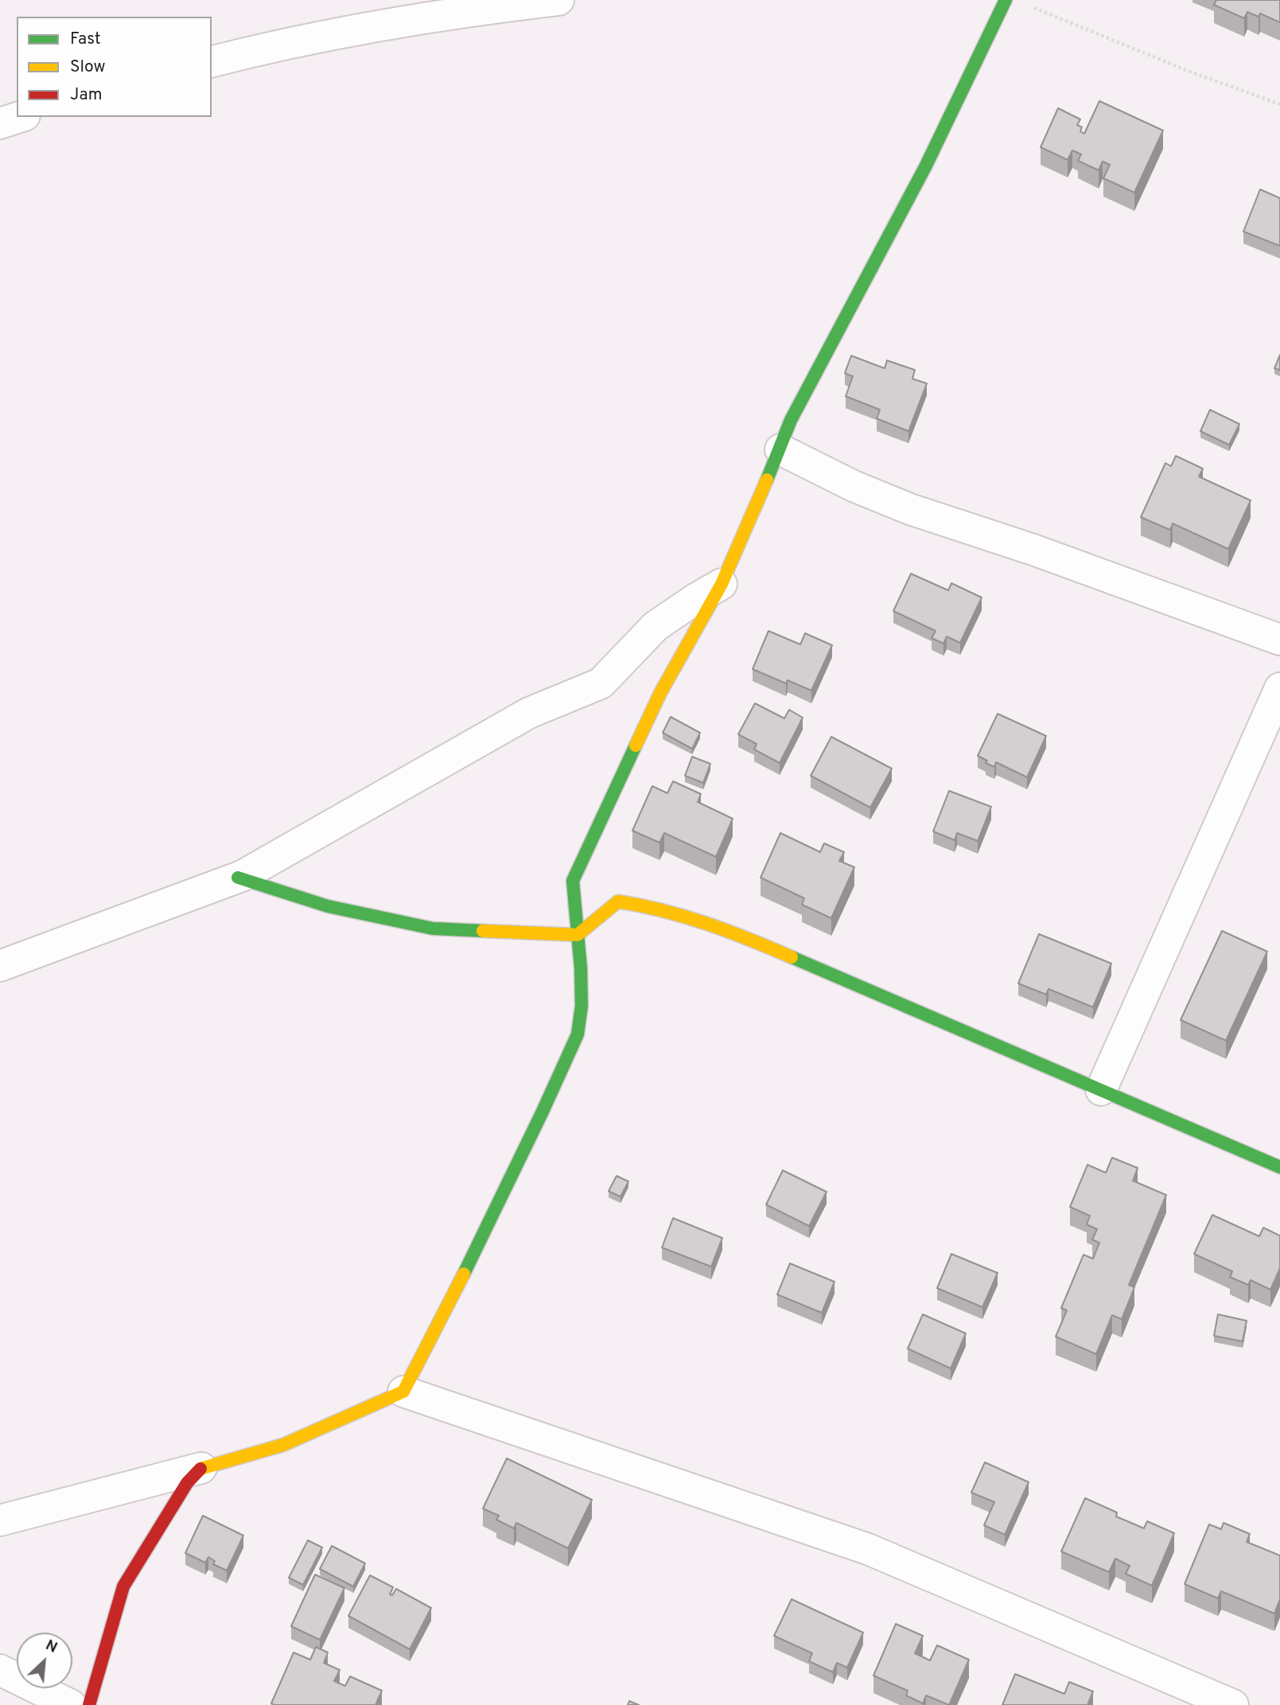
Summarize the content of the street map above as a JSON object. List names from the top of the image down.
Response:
{
  "legend": ["Fast", "Slow", "Jam"],
  "north": "top right"
}
